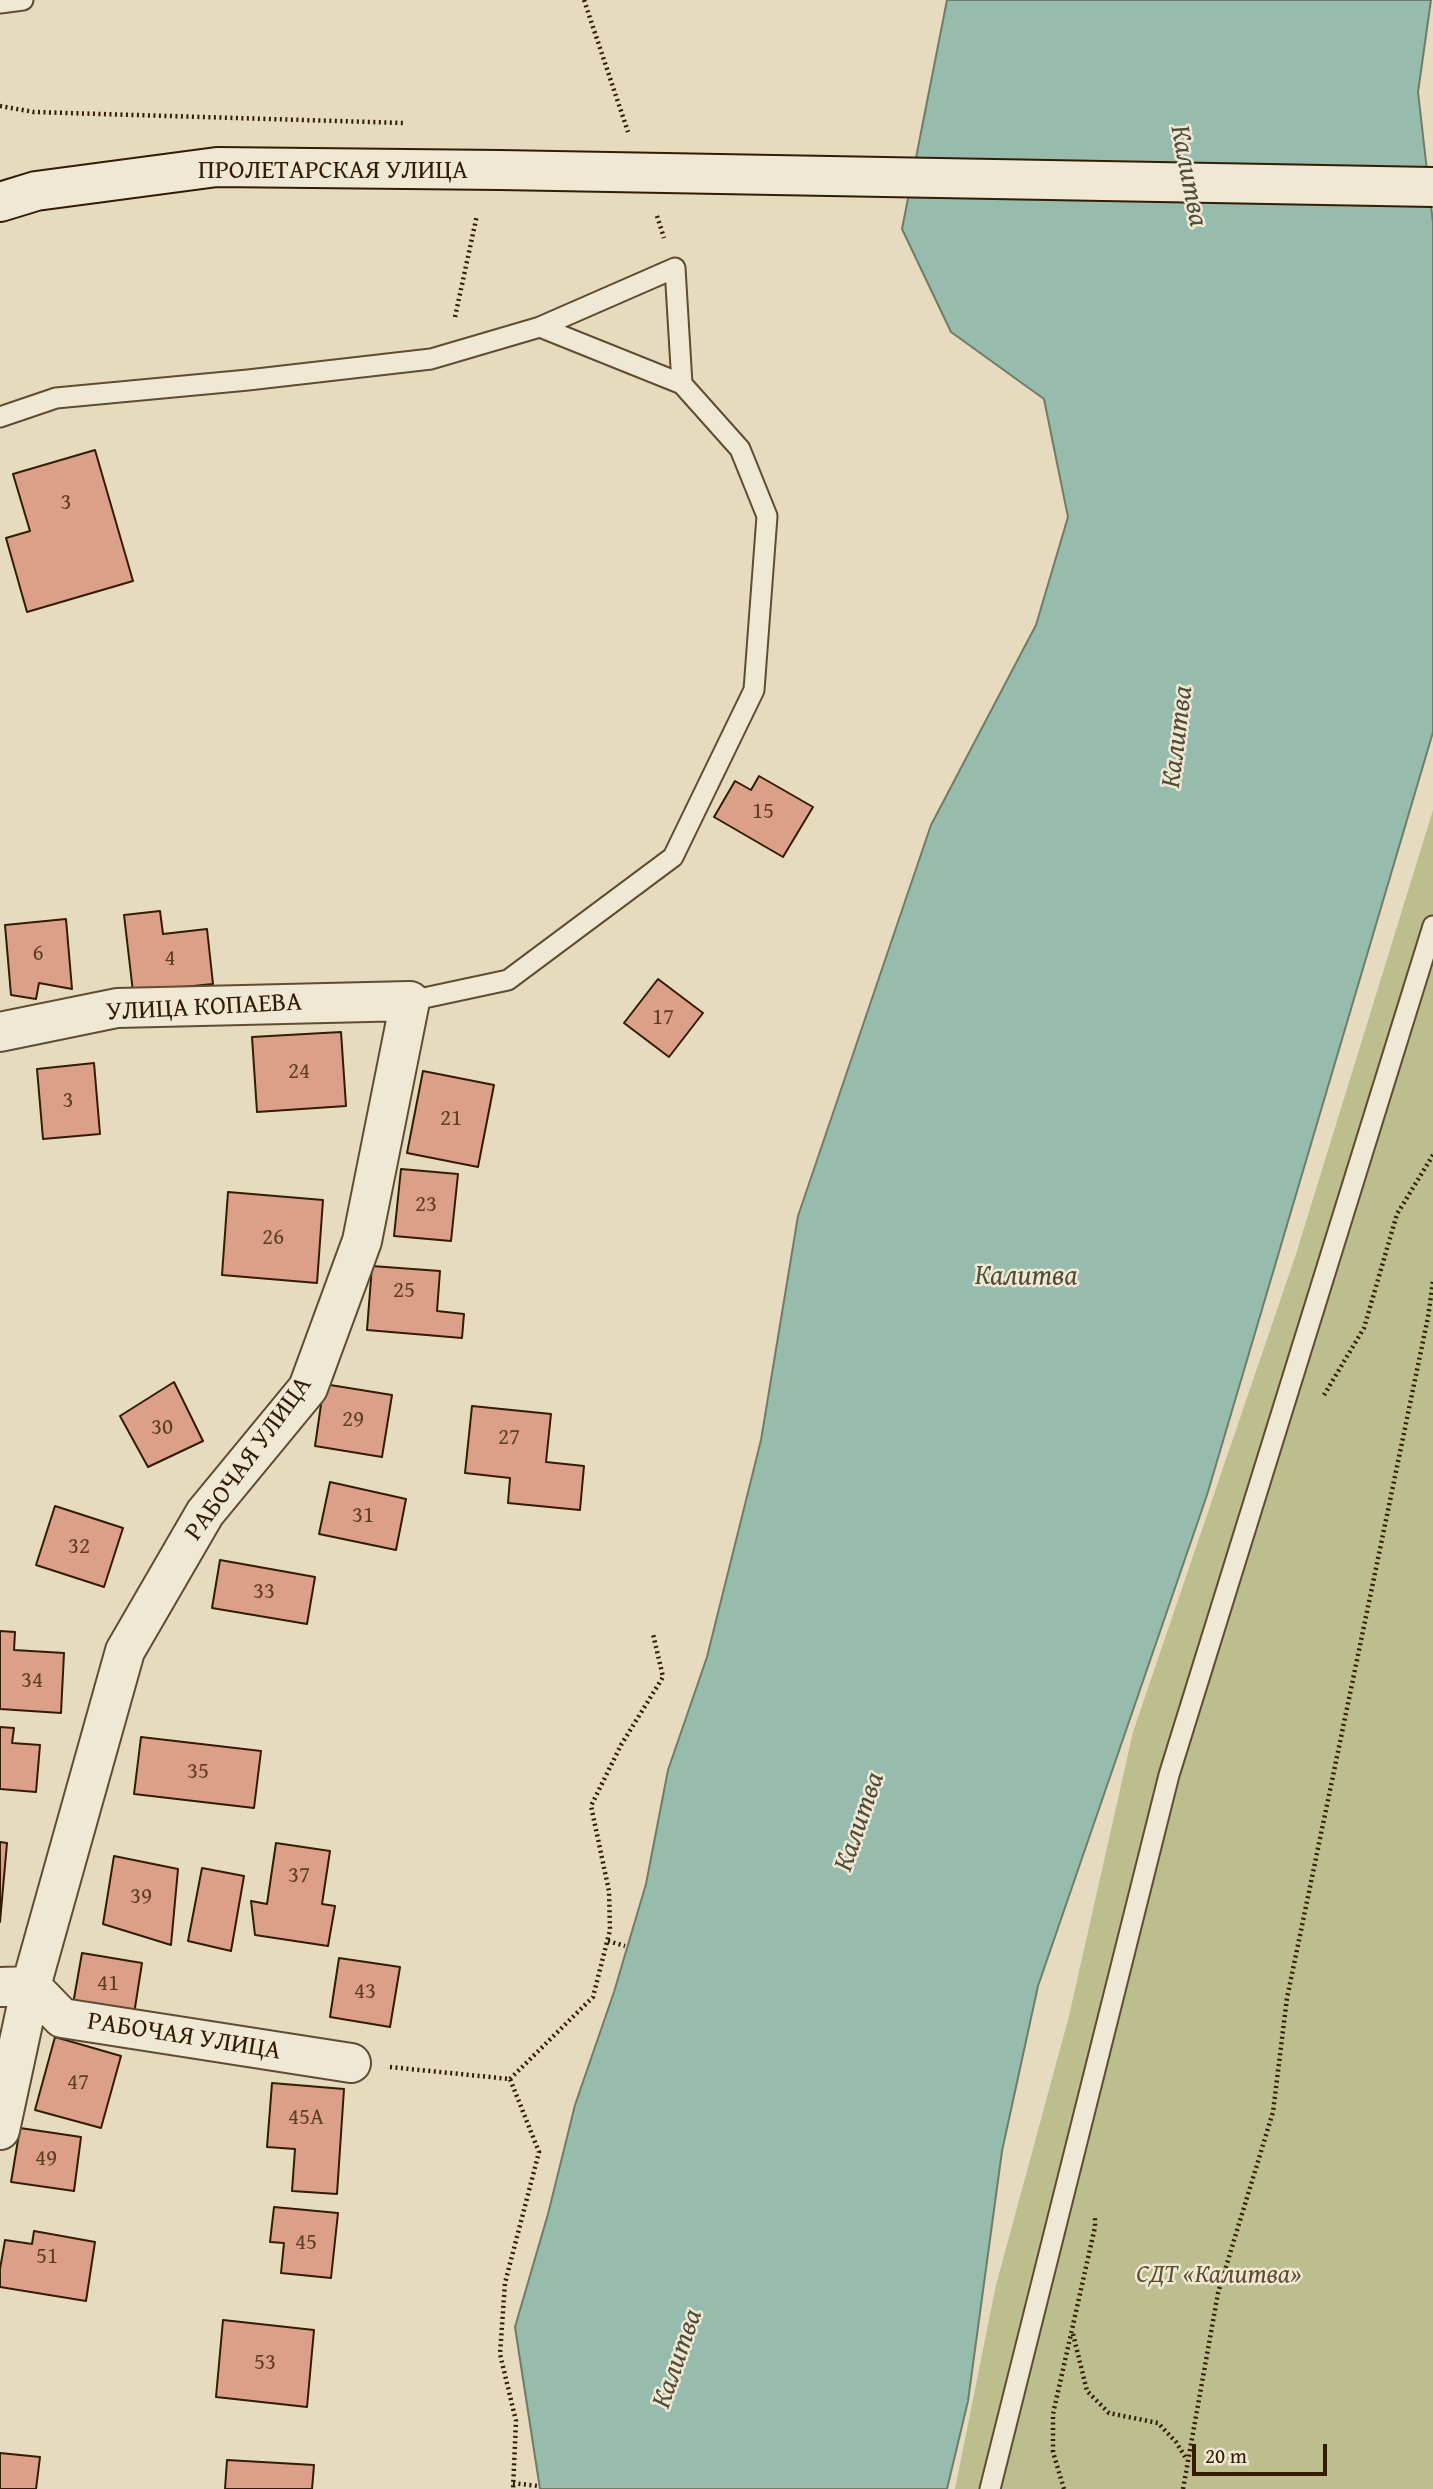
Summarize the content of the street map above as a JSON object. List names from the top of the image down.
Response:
{
  "streets": {
    "street": ["ПРОЛЕТАРСКАЯ УЛИЦА", "УЛИЦА КОПАЕВА", "РАБОЧАЯ УЛИЦА"]
  },
  "crossings": [
    ["УЛИЦА КОПАЕВА", "РАБОЧАЯ УЛИЦА"]
  ],
  "water": ["Калитва"],
  "parks": ["СДТ «Калитва»"],
  "house_numbers": [
    "3",
    "15",
    "6",
    "4",
    "17",
    "24",
    "3",
    "21",
    "23",
    "26",
    "25",
    "29",
    "30",
    "27",
    "31",
    "32",
    "33",
    "34",
    "35",
    "37",
    "39",
    "41",
    "43",
    "47",
    "45А",
    "49",
    "45",
    "51",
    "53"
  ],
  "scale_bar": "20 m"
}
